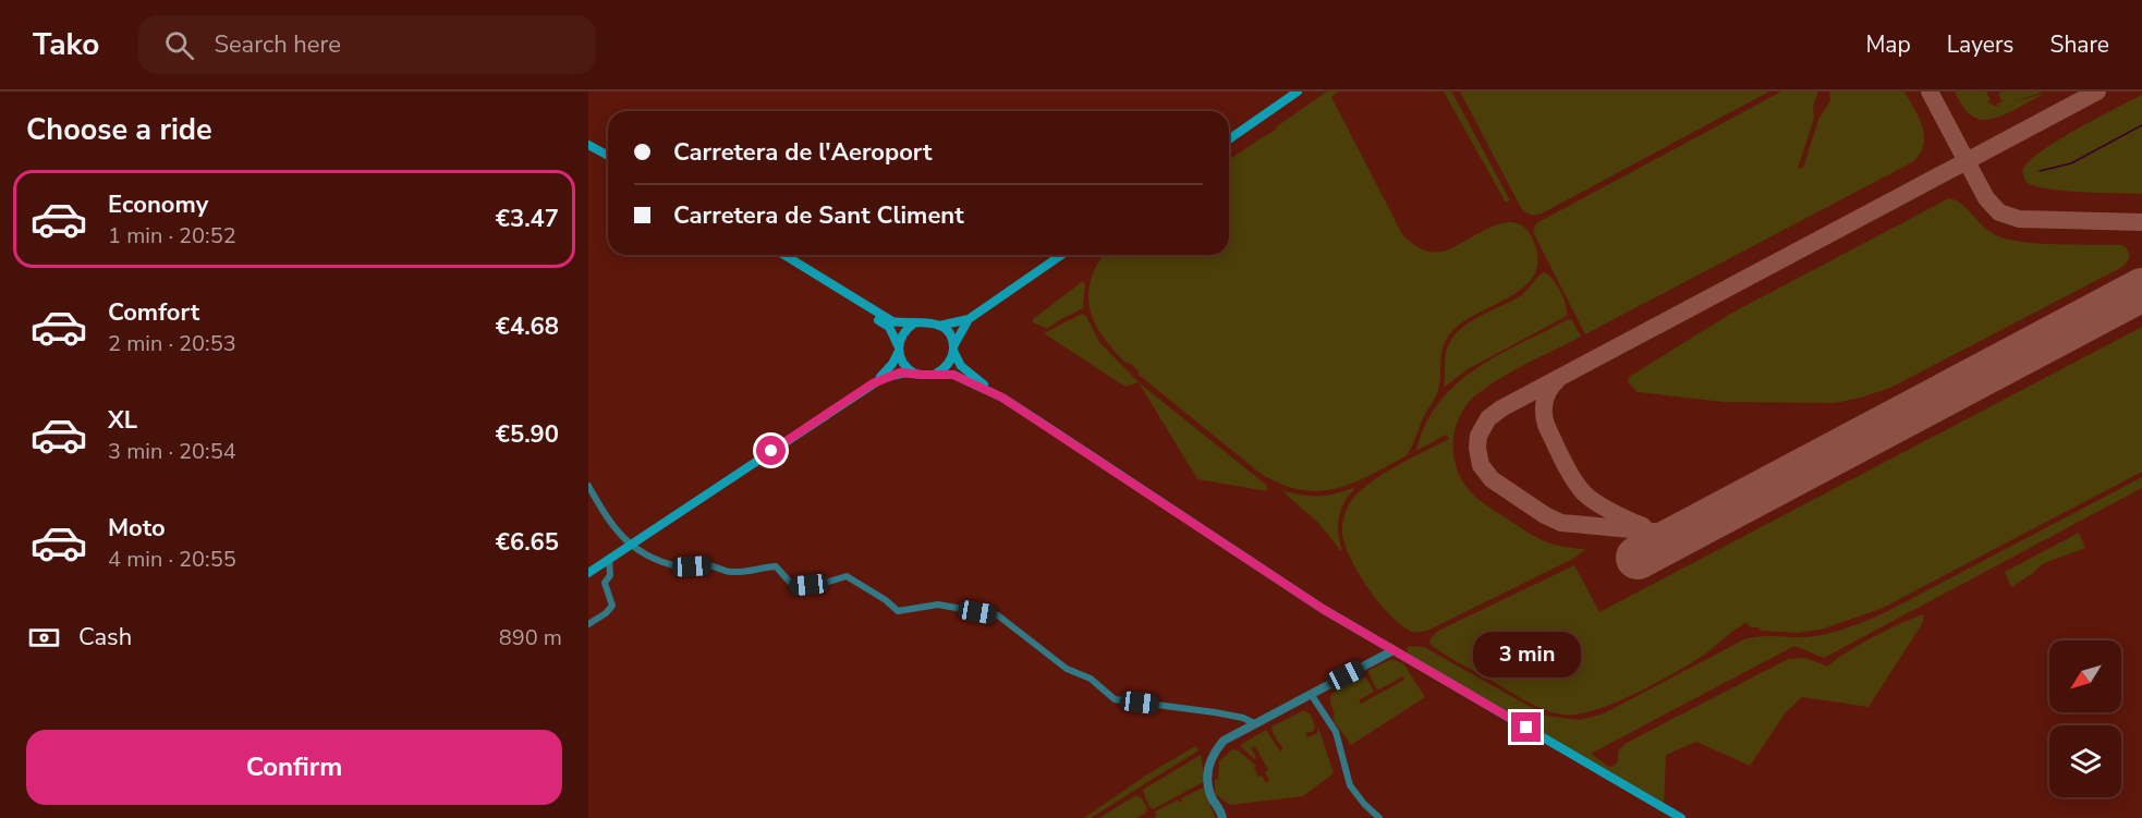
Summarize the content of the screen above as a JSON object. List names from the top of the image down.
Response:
{
  "north": "bottom left",
  "page": {
    "header": "Tako",
    "search": "Search here",
    "nav": ["Map", "Layers", "Share"],
    "heading": "Choose a ride",
    "banner": ["Carretera de l'Aeroport", "Carretera de Sant Climent"],
    "list": [
      {
        "name": "Economy",
        "note": "1 min · 20:52",
        "value": "€3.47"
      },
      {
        "name": "Comfort",
        "note": "2 min · 20:53",
        "value": "€4.68"
      },
      {
        "name": "XL",
        "note": "3 min · 20:54",
        "value": "€5.90"
      },
      {
        "name": "Moto",
        "note": "4 min · 20:55",
        "value": "€6.65"
      }
    ],
    "pay": ["Cash", "890 m"],
    "bubble": "3 min",
    "buttons": "Confirm"
  }
}
